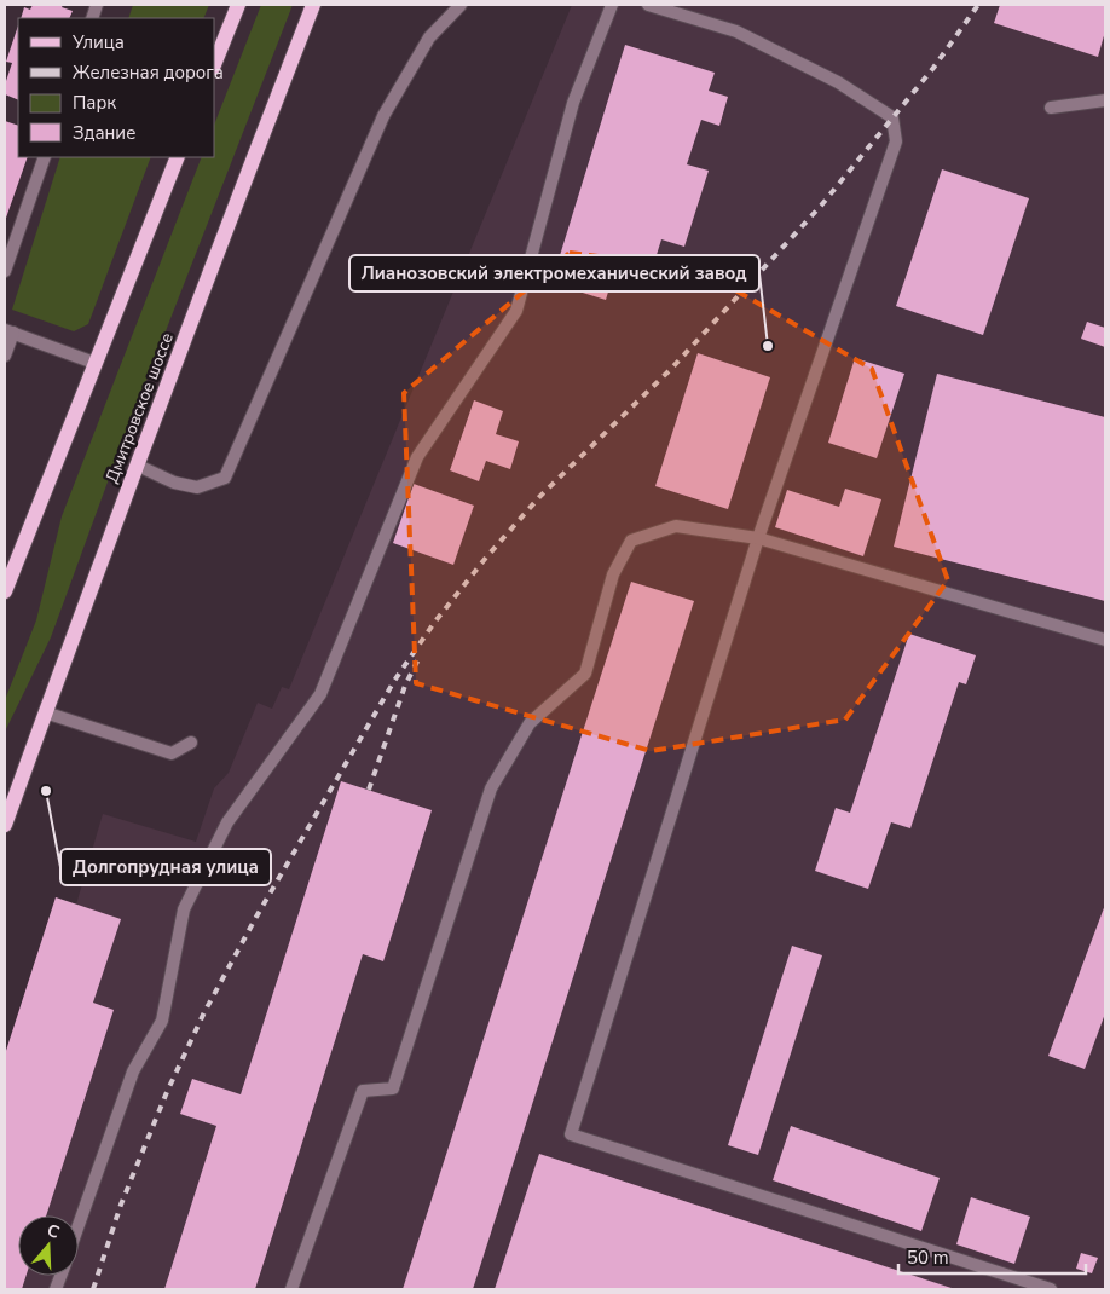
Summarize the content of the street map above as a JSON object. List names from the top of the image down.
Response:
{
  "streets": {
    "main road": ["Дмитровское шоссе"]
  },
  "places": ["Лианозовский электромеханический завод", "Долгопрудная улица"],
  "legend": [
    "Улица",
    "Железная дорога",
    "Парк",
    "Здание"
  ],
  "scale_bar": "50 m",
  "north": "top"
}
